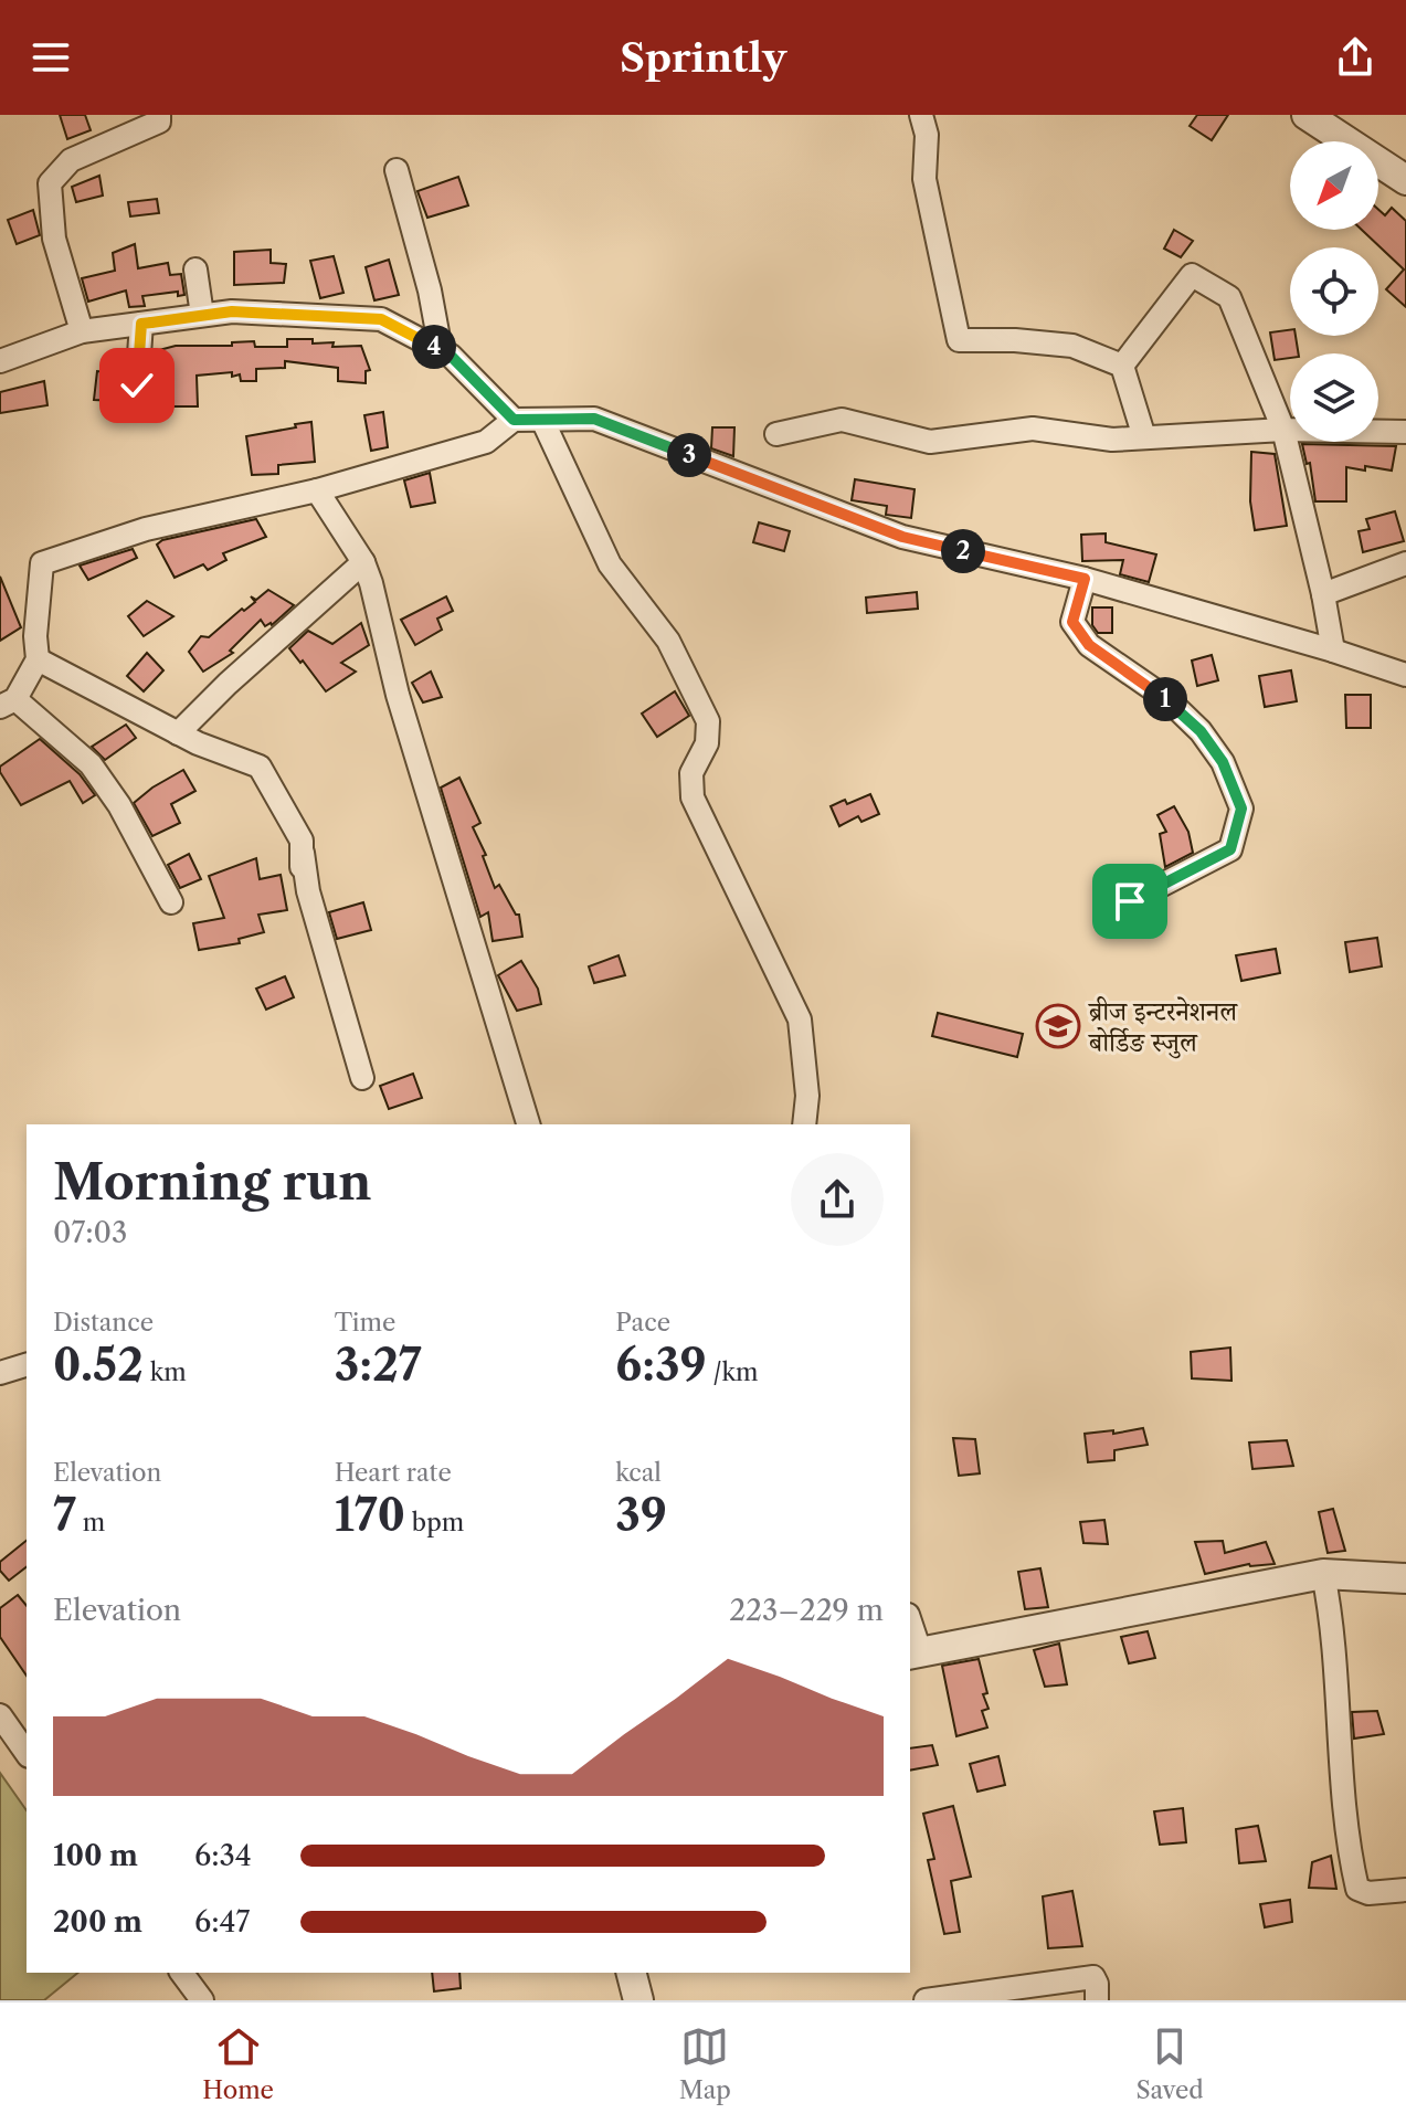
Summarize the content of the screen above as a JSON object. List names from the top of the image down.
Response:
{
  "places": {
    "school or university": ["ब्रीज इन्टरनेशनल बोर्डिङ स्जुल"]
  },
  "north": "bottom left",
  "page": {
    "header": "Sprintly",
    "pins": [
      "4",
      "3",
      "2",
      "1"
    ],
    "heading": ["Morning run", "07:03"],
    "stats": [
      ["Distance", "0.52 km"],
      ["Time", "3:27"],
      ["Pace", "6:39 /km"],
      ["Elevation", "7 m"],
      ["Heart rate", "170 bpm"],
      ["kcal", "39"]
    ],
    "chart": ["Elevation", "223–229 m"],
    "list": [
      {
        "name": "100 m",
        "note": "6:34"
      },
      {
        "name": "200 m",
        "note": "6:47"
      }
    ],
    "tabs": ["Home", "Map", "Saved"]
  }
}
